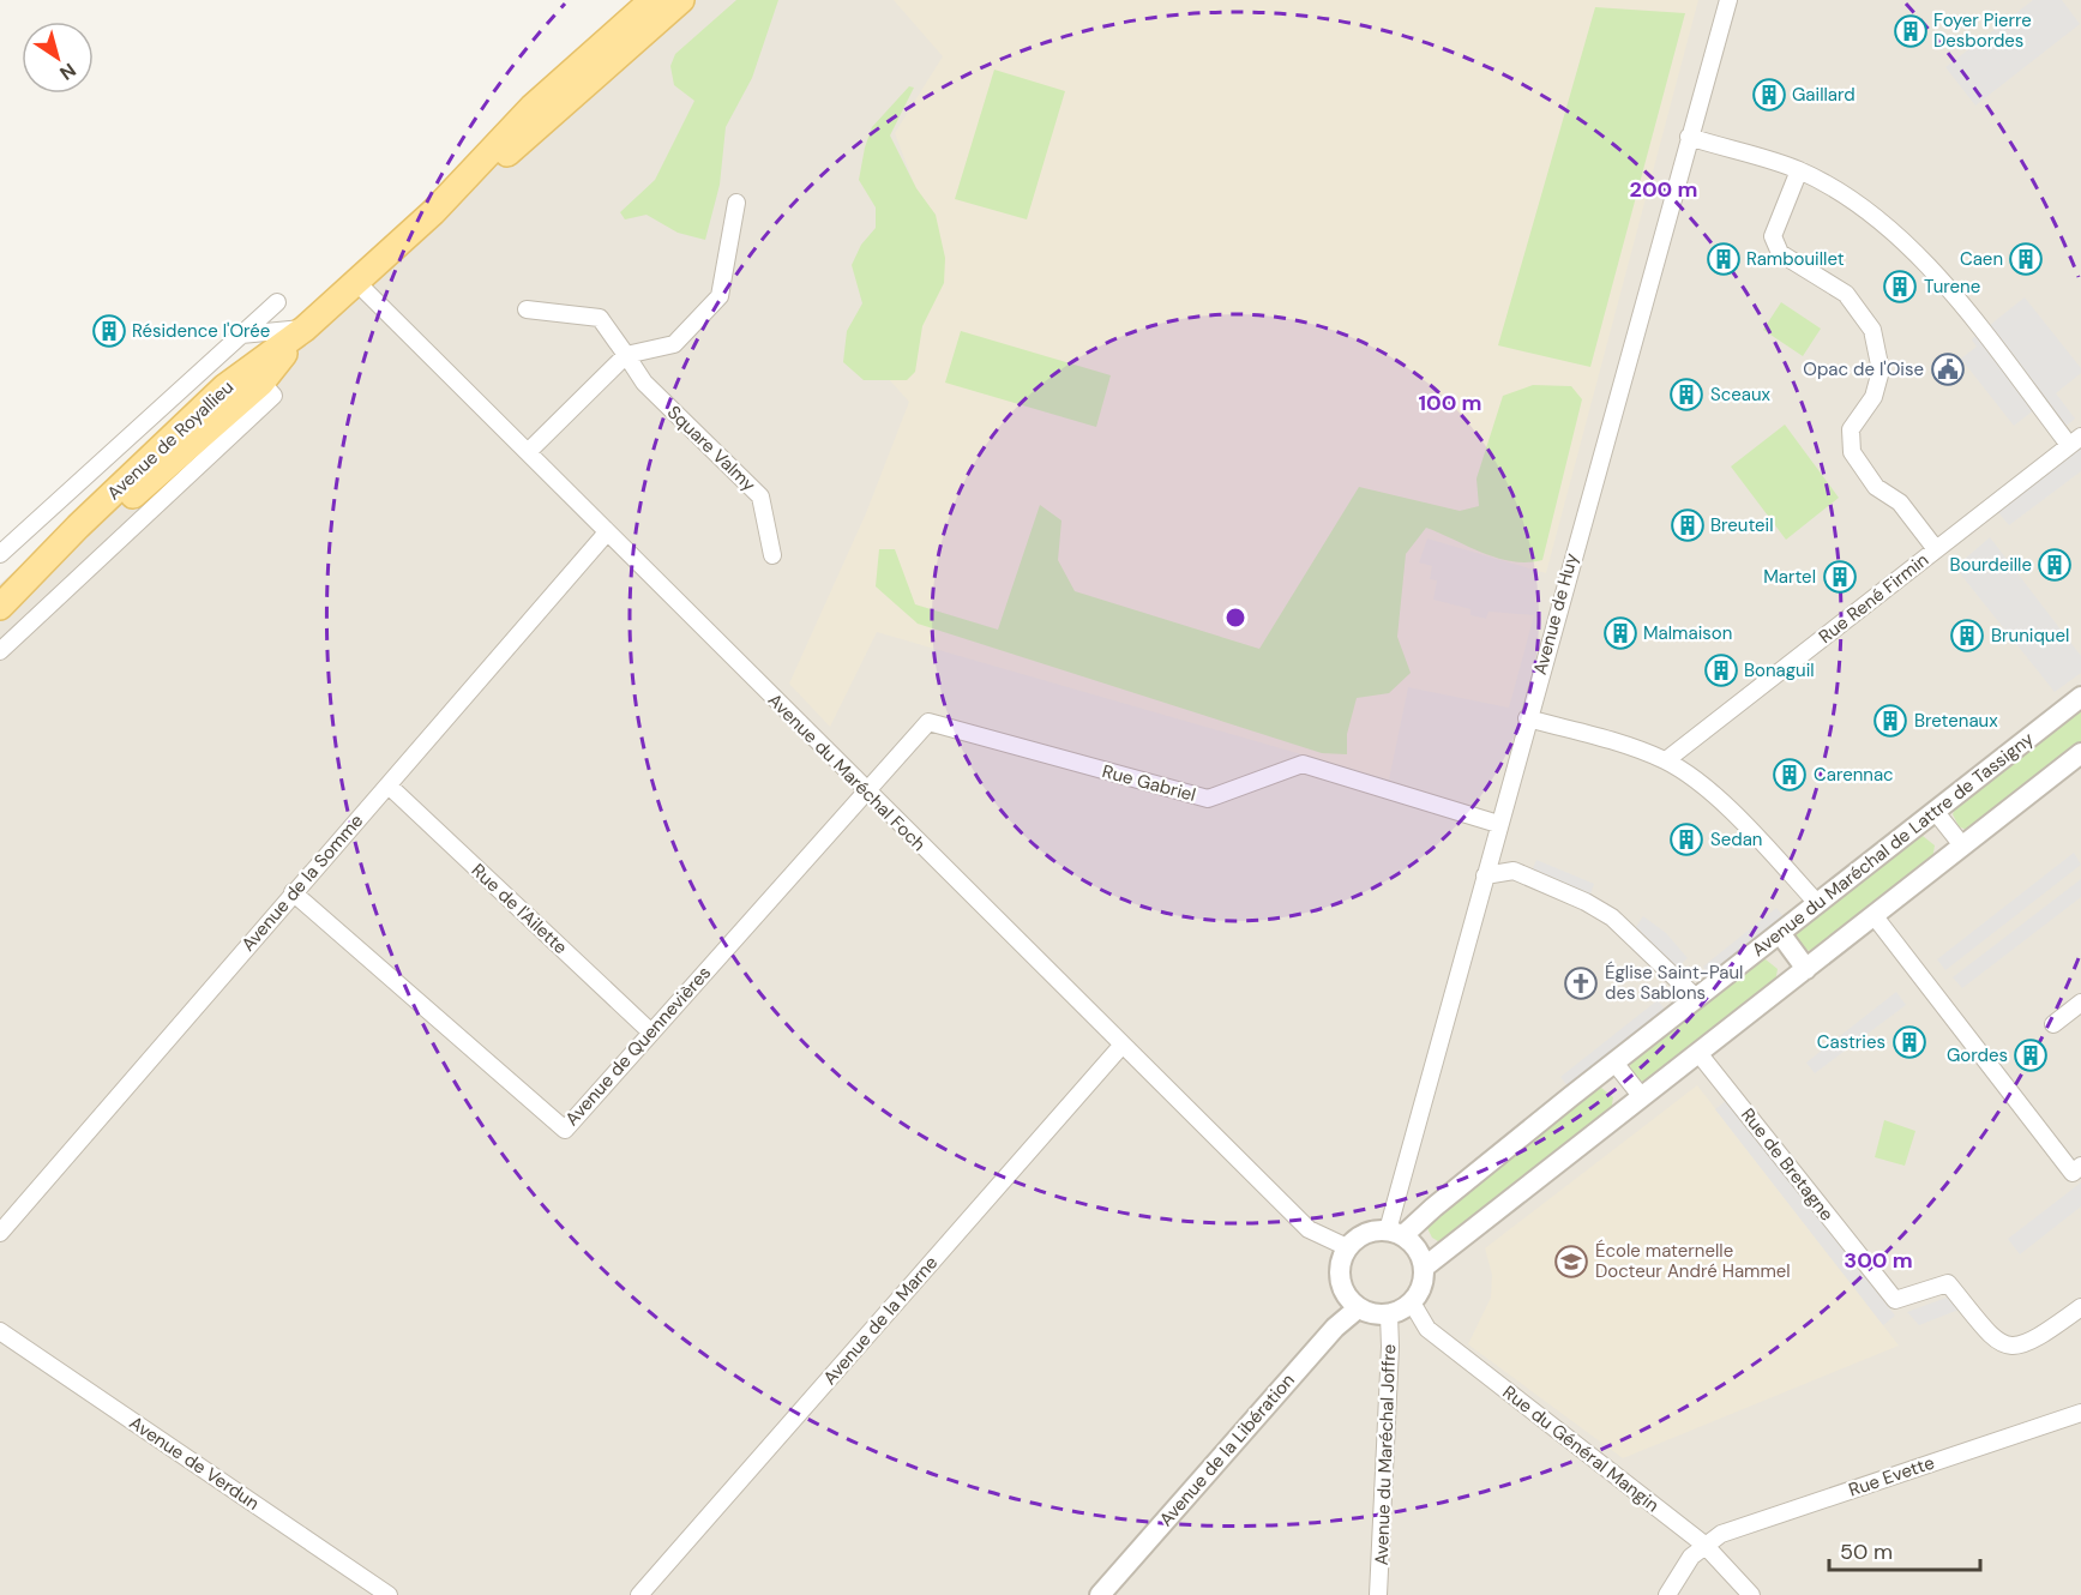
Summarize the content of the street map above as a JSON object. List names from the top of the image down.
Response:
{
  "streets": {
    "main road": ["Avenue de Royallieu"],
    "street": [
      "Square Valmy",
      "Rue René Firmin",
      "Avenue de Huy",
      "Avenue du Maréchal Foch",
      "Rue Gabriel",
      "Avenue du Maréchal de Lattre de Tassigny",
      "Avenue de la Somme",
      "Rue de l'Ailette",
      "Avenue de Quennevières",
      "Rue de Bretagne",
      "Avenue de la Marne",
      "Rue du Général Mangin",
      "Avenue de la Libération",
      "Avenue du Maréchal Joffre",
      "Avenue de Verdun",
      "Rue Evette"
    ]
  },
  "crossings": [
    ["Avenue de Huy", "Avenue du Maréchal Foch"],
    ["Avenue de Huy", "Rue Gabriel"],
    ["Avenue de Huy", "Avenue du Maréchal de Lattre de Tassigny"],
    ["Avenue de Huy", "Rue du Général Mangin"],
    ["Avenue de Huy", "Avenue de la Libération"],
    ["Avenue de Huy", "Avenue du Maréchal Joffre"],
    ["Avenue du Maréchal Foch", "Rue Gabriel"],
    ["Avenue du Maréchal Foch", "Avenue du Maréchal de Lattre de Tassigny"],
    ["Avenue du Maréchal Foch", "Avenue de la Somme"],
    ["Avenue du Maréchal Foch", "Avenue de Quennevières"],
    ["Avenue du Maréchal Foch", "Avenue de la Marne"],
    ["Avenue du Maréchal Foch", "Rue du Général Mangin"],
    ["Avenue du Maréchal Foch", "Avenue de la Libération"],
    ["Avenue du Maréchal Foch", "Avenue du Maréchal Joffre"],
    ["Rue Gabriel", "Avenue de Quennevières"],
    ["Avenue du Maréchal de Lattre de Tassigny", "Rue du Général Mangin"],
    ["Avenue du Maréchal de Lattre de Tassigny", "Avenue de la Libération"],
    ["Avenue du Maréchal de Lattre de Tassigny", "Avenue du Maréchal Joffre"],
    ["Avenue de la Somme", "Rue de l'Ailette"],
    ["Avenue de la Somme", "Avenue de Quennevières"],
    ["Rue de l'Ailette", "Avenue de Quennevières"],
    ["Rue du Général Mangin", "Avenue de la Libération"],
    ["Rue du Général Mangin", "Avenue du Maréchal Joffre"],
    ["Rue du Général Mangin", "Rue Evette"],
    ["Avenue de la Libération", "Avenue du Maréchal Joffre"]
  ],
  "places": {
    "building": [
      "Foyer Pierre Desbordes",
      "Gaillard",
      "Rambouillet",
      "Caen",
      "Turene",
      "Résidence l'Orée",
      "Sceaux",
      "Breuteil",
      "Bourdeille",
      "Martel",
      "Malmaison",
      "Bruniquel",
      "Bonaguil",
      "Bretenaux",
      "Carennac",
      "Sedan",
      "Castries",
      "Gordes"
    ],
    "public building": ["Opac de l'Oise"],
    "church": ["Église Saint-Paul des Sablons"],
    "school or university": ["École maternelle Docteur André Hammel"]
  },
  "scale_bar": "50 m",
  "north": "bottom right",
  "rings": ["200 m", "100 m", "300 m"]
}
